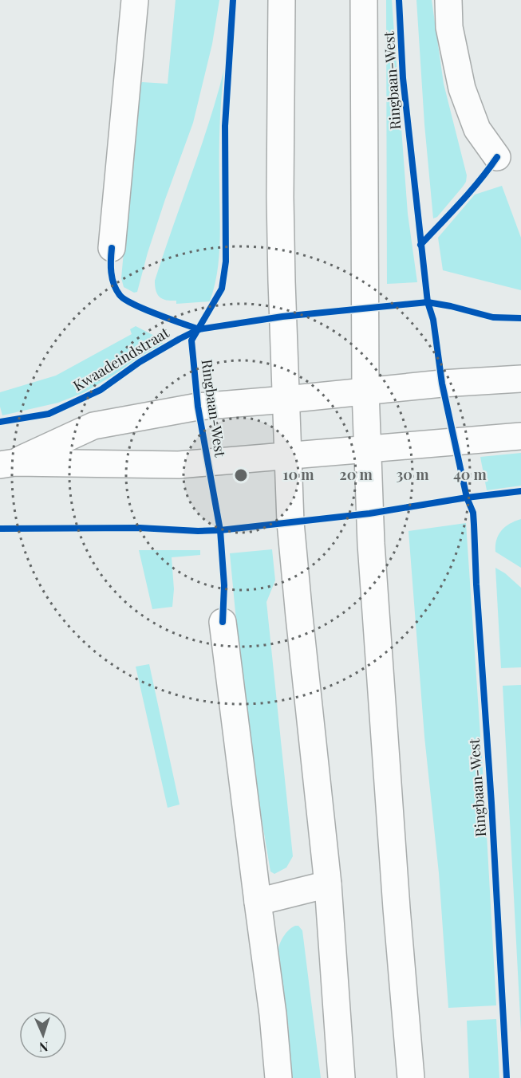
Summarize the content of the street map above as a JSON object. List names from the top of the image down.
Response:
{
  "streets": {
    "main road": ["Ringbaan-West"],
    "cycle path": ["Kwaadeindstraat"]
  },
  "north": "bottom",
  "rings": [
    "10 m",
    "20 m",
    "30 m",
    "40 m"
  ]
}
